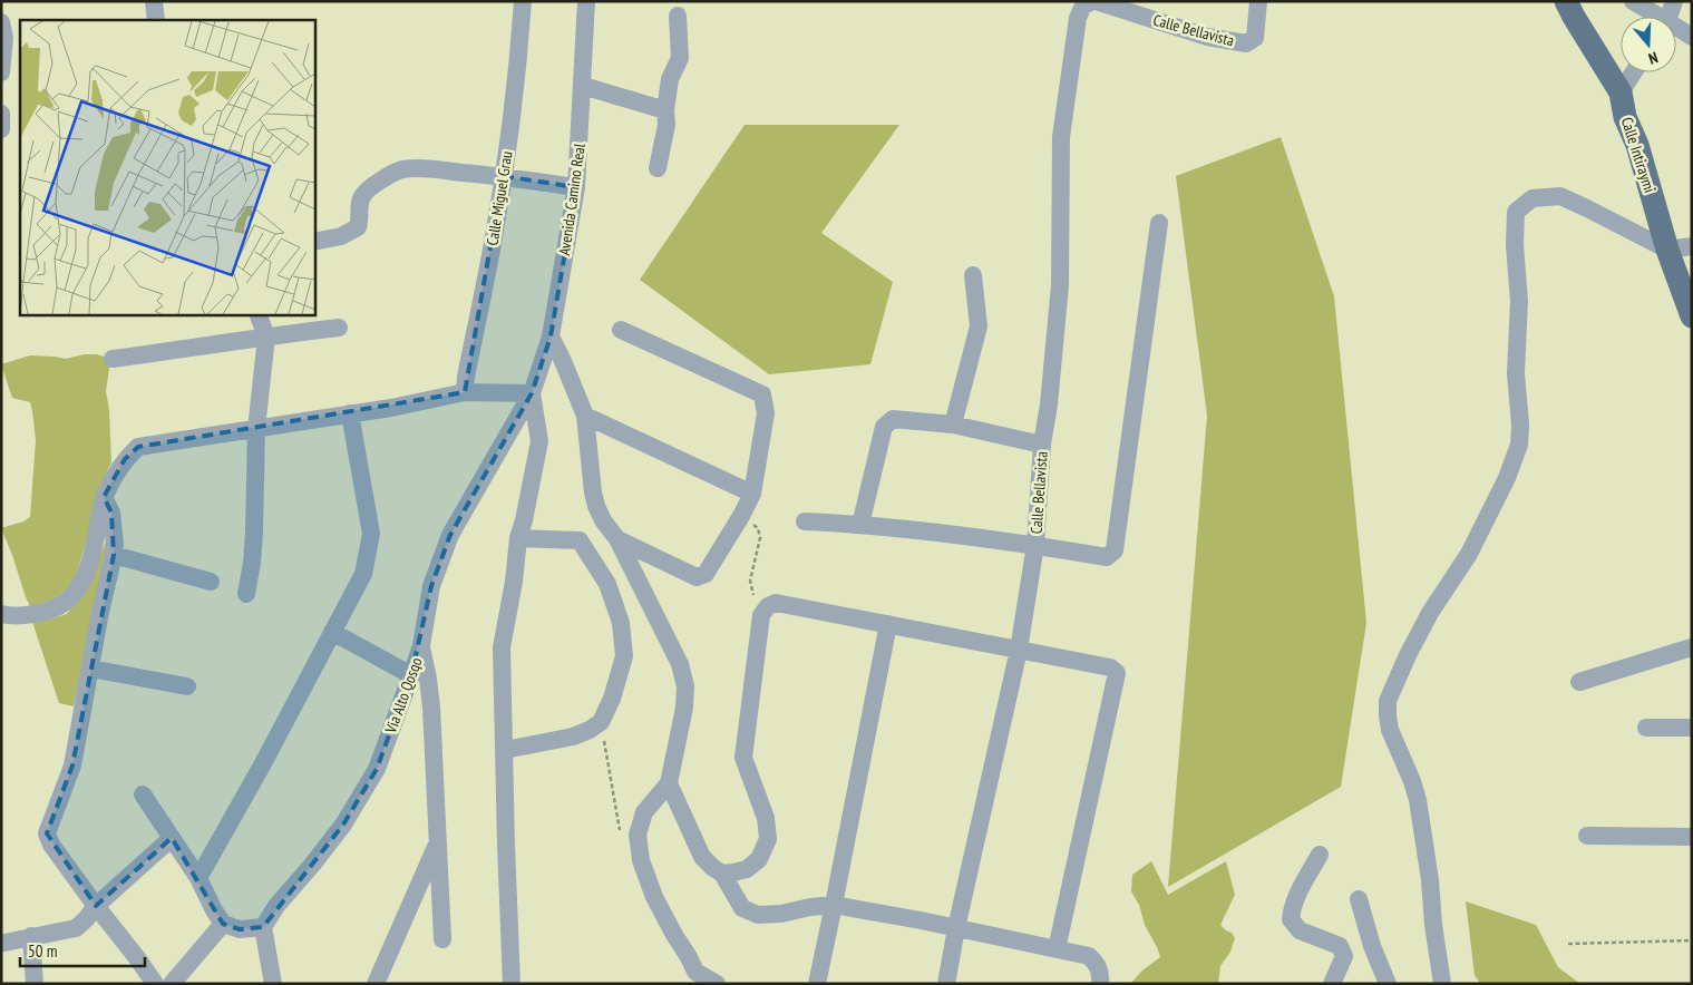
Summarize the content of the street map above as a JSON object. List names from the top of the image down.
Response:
{
  "streets": {
    "main road": ["Calle Intiraymi"],
    "street": [
      "Calle Bellavista",
      "Calle Miguel Grau",
      "Avenida Camino Real",
      "Via Alto Qosqo"
    ]
  },
  "crossings": [
    ["Avenida Camino Real", "Via Alto Qosqo"]
  ],
  "scale_bar": "50 m",
  "north": "bottom"
}
